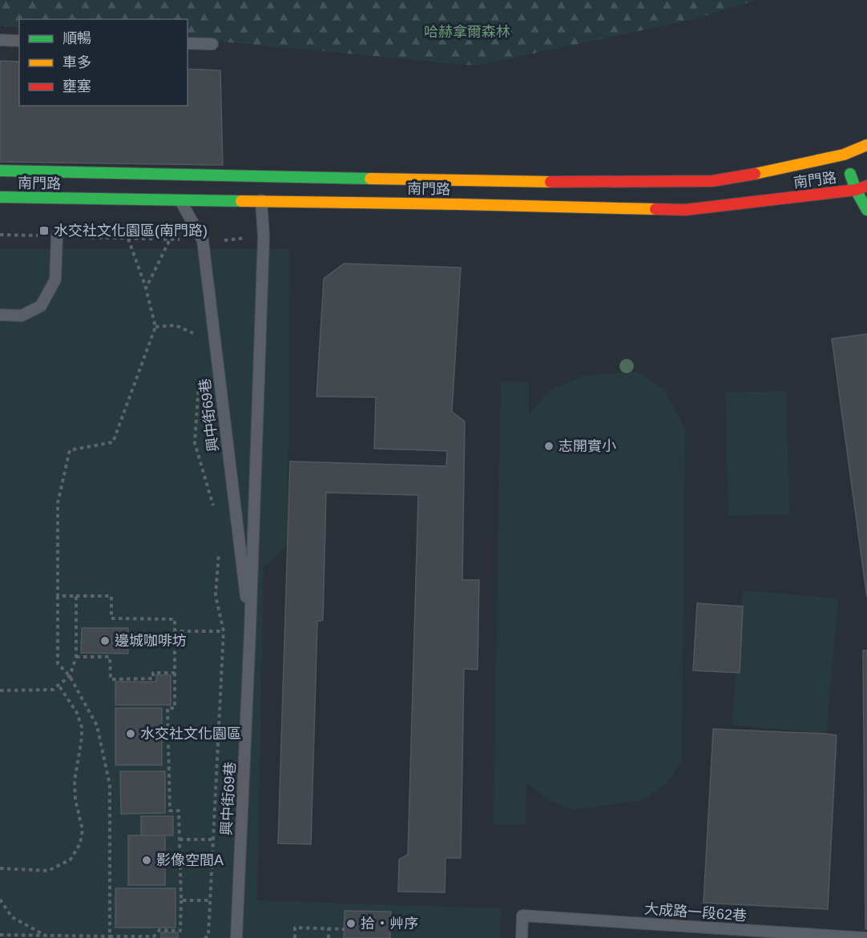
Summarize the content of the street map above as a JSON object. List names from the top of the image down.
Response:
{
  "streets": {
    "street": ["南門路"],
    "lane": ["興中街69巷", "大成路一段62巷"]
  },
  "crossings": [
    ["南門路", "興中街69巷"]
  ],
  "parks": ["哈赫拿爾森林"],
  "places": {
    "transit": ["水交社文化園區(南門路)"],
    "other": [
      "志開實小",
      "邊城咖啡坊",
      "水交社文化園區",
      "影像空間A",
      "拾・艸序"
    ]
  },
  "legend": ["順暢", "車多", "壅塞"]
}
